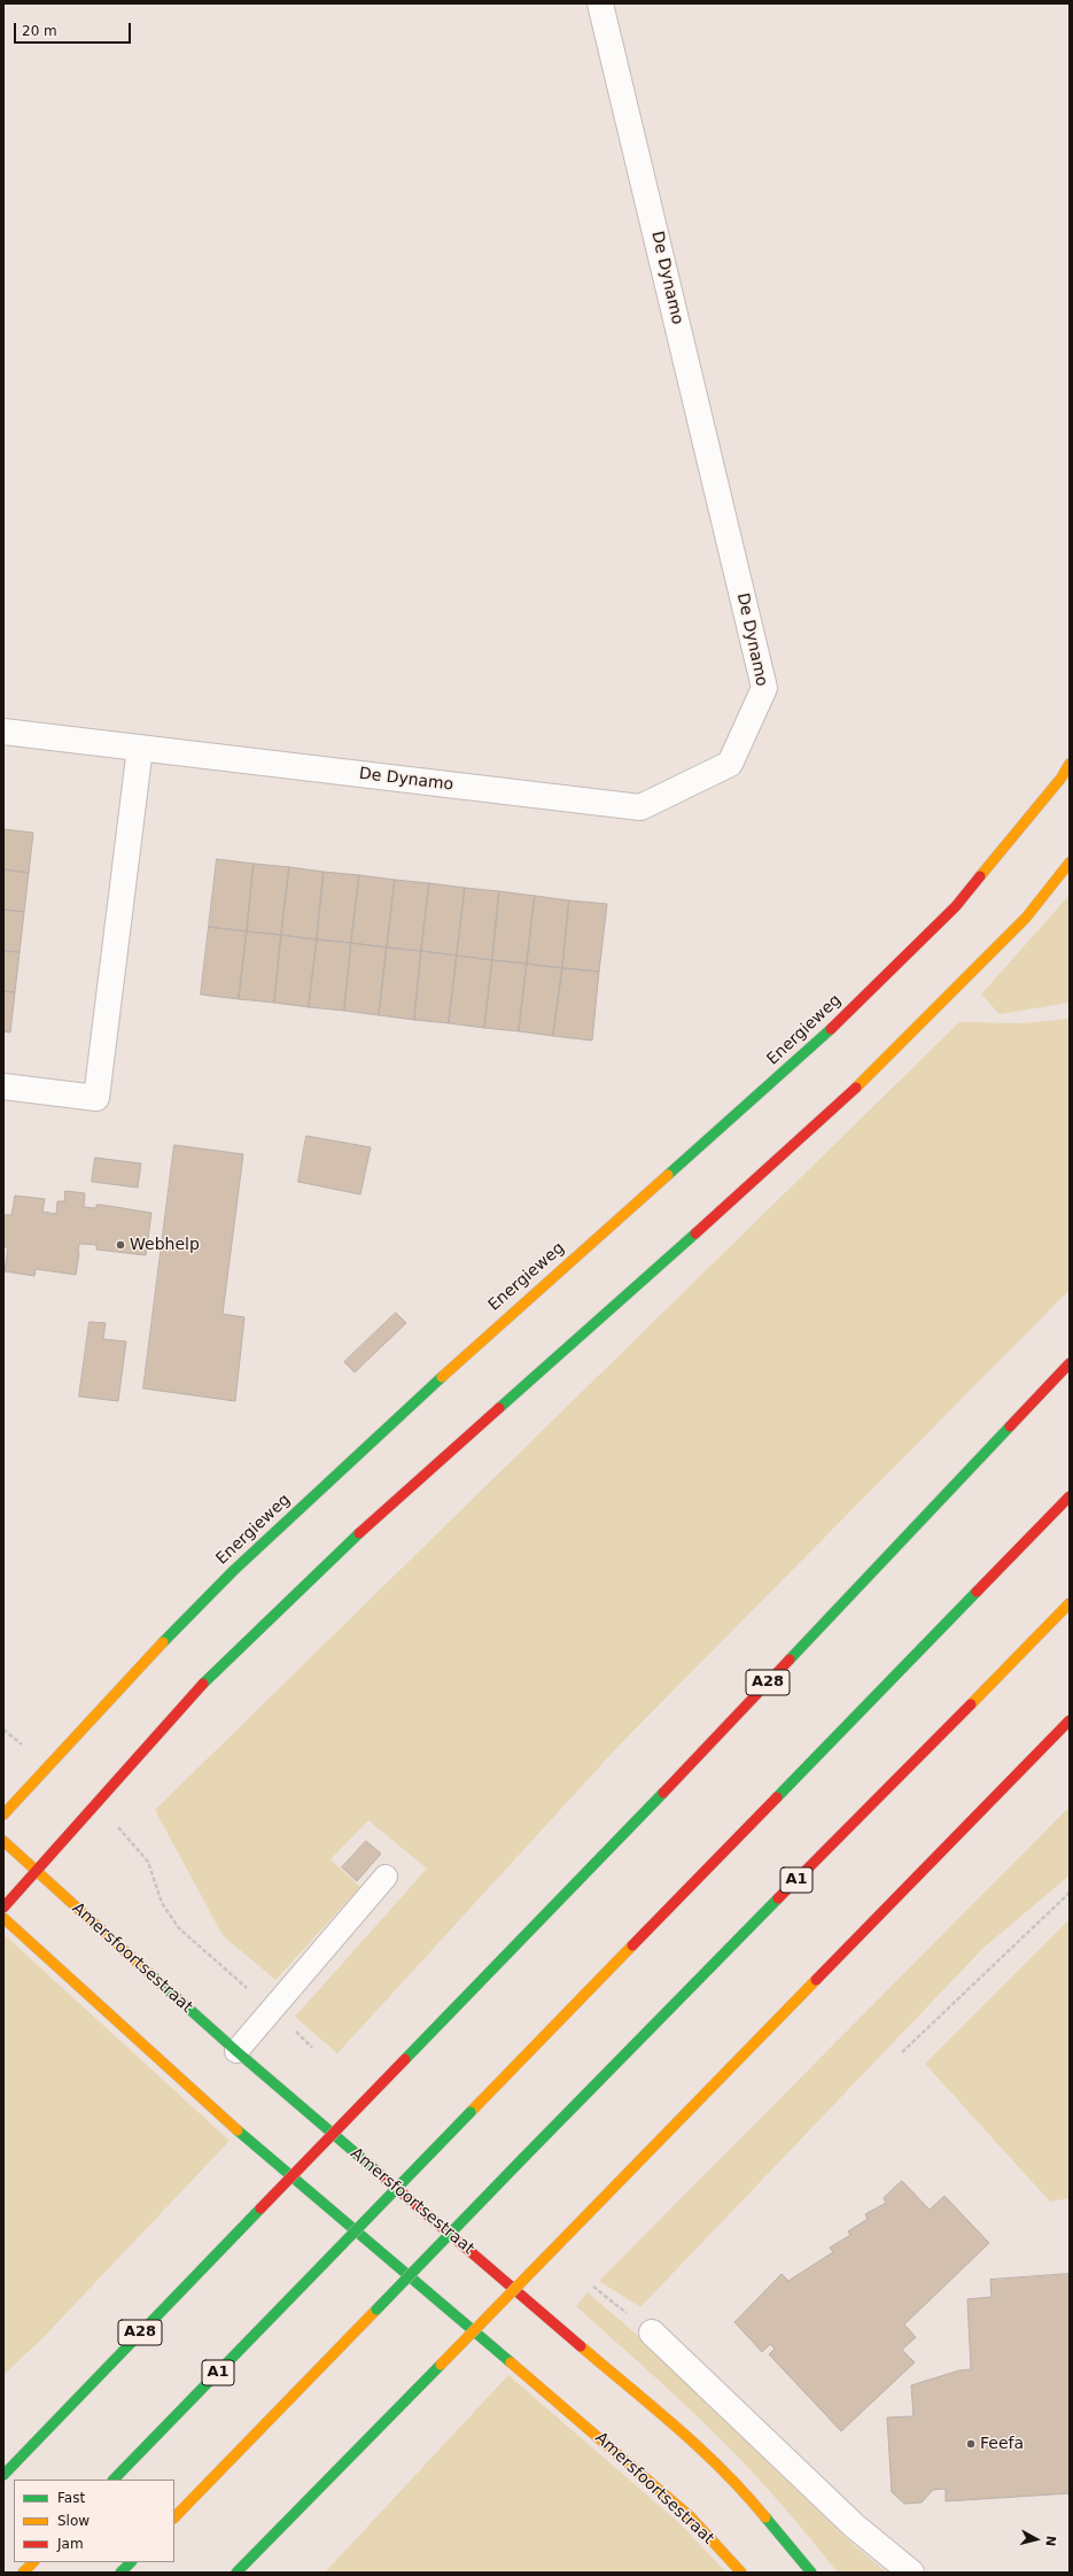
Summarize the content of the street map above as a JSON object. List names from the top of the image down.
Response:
{
  "streets": {
    "main road": [
      "Energieweg",
      "A28",
      "A1",
      "Amersfoortsestraat"
    ],
    "street": ["De Dynamo"]
  },
  "places": ["Webhelp", "Feefa"],
  "legend": ["Fast", "Slow", "Jam"],
  "scale_bar": "20 m",
  "north": "right"
}
